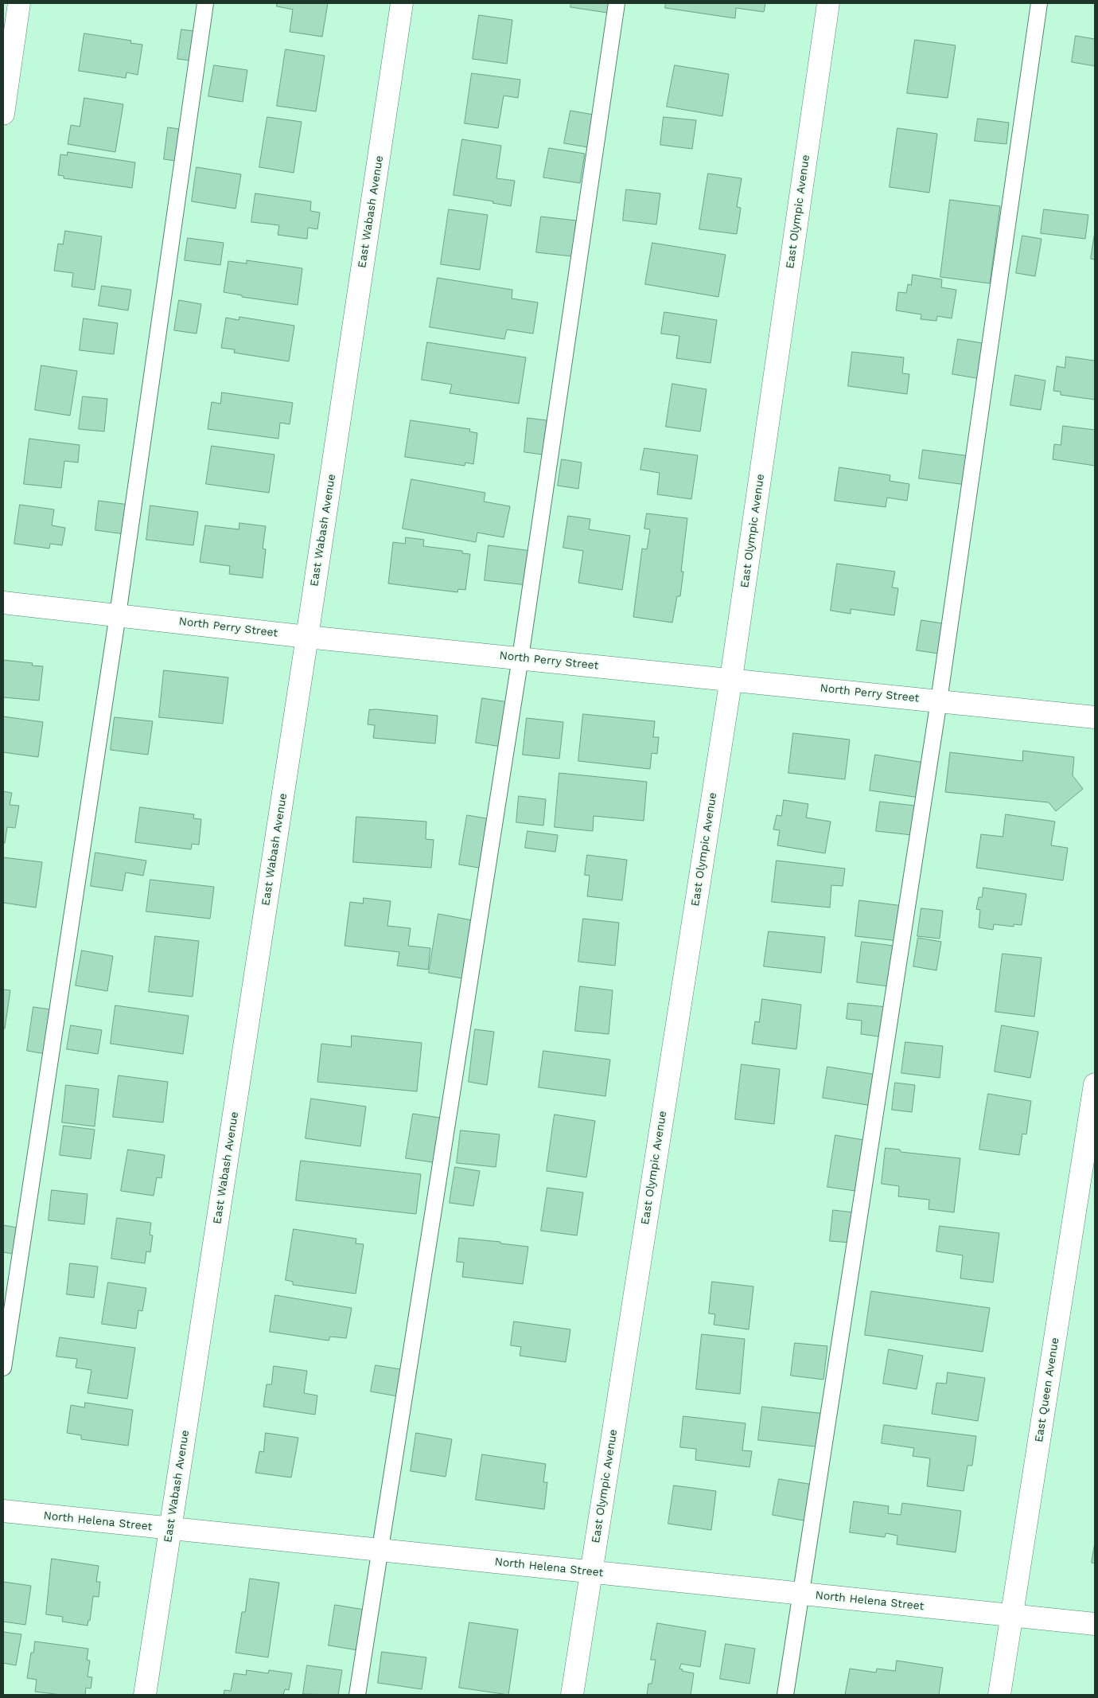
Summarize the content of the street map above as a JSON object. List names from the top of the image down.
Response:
{
  "streets": {
    "street": [
      "East Wabash Avenue",
      "East Olympic Avenue",
      "North Perry Street",
      "East Queen Avenue",
      "North Helena Street"
    ]
  },
  "crossings": [
    ["East Wabash Avenue", "North Perry Street"],
    ["East Wabash Avenue", "North Helena Street"],
    ["East Olympic Avenue", "North Perry Street"],
    ["East Olympic Avenue", "North Helena Street"],
    ["East Queen Avenue", "North Helena Street"]
  ]
}
